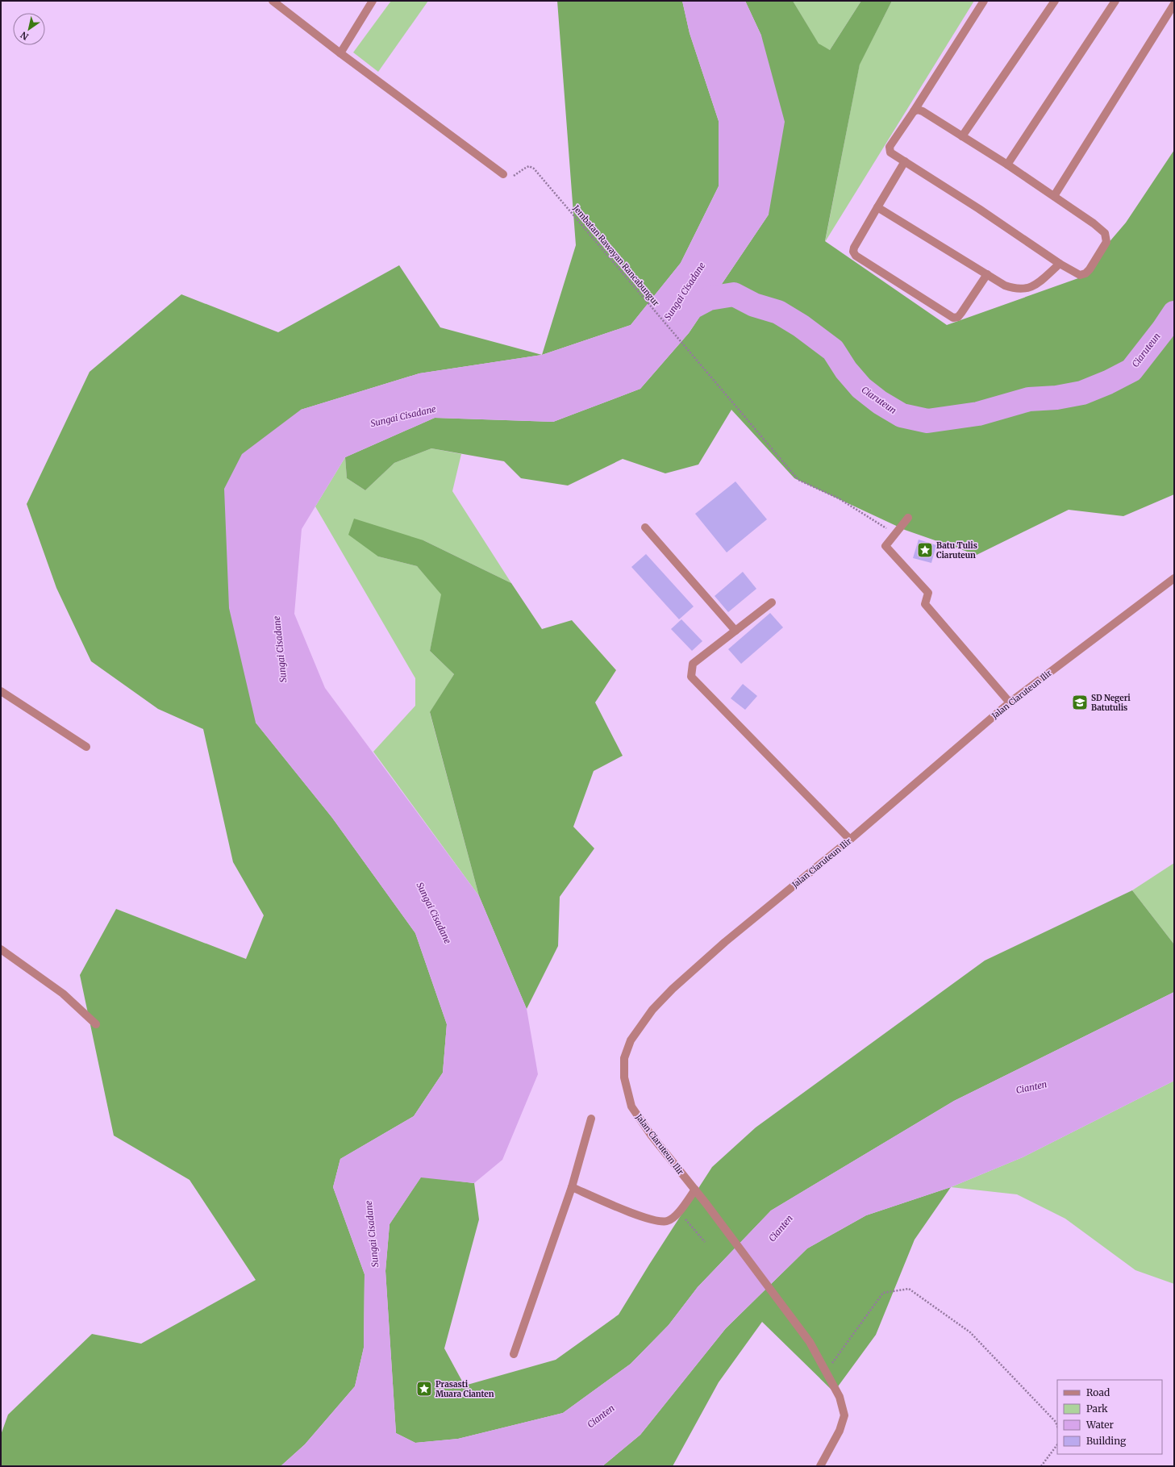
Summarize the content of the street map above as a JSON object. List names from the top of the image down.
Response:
{
  "streets": {
    "street": ["Jalan Ciaruteun Ilir"],
    "path": ["Jembatan Rawayan Rancabungur"]
  },
  "water": ["Sungai Cisadane", "Ciaruteun", "Cianten"],
  "places": {
    "place": ["Batu Tulis Ciaruteun", "Prasasti Muara Cianten"],
    "school or university": ["SD Negeri Batutulis"]
  },
  "legend": [
    "Road",
    "Park",
    "Water",
    "Building"
  ],
  "north": "bottom left"
}
